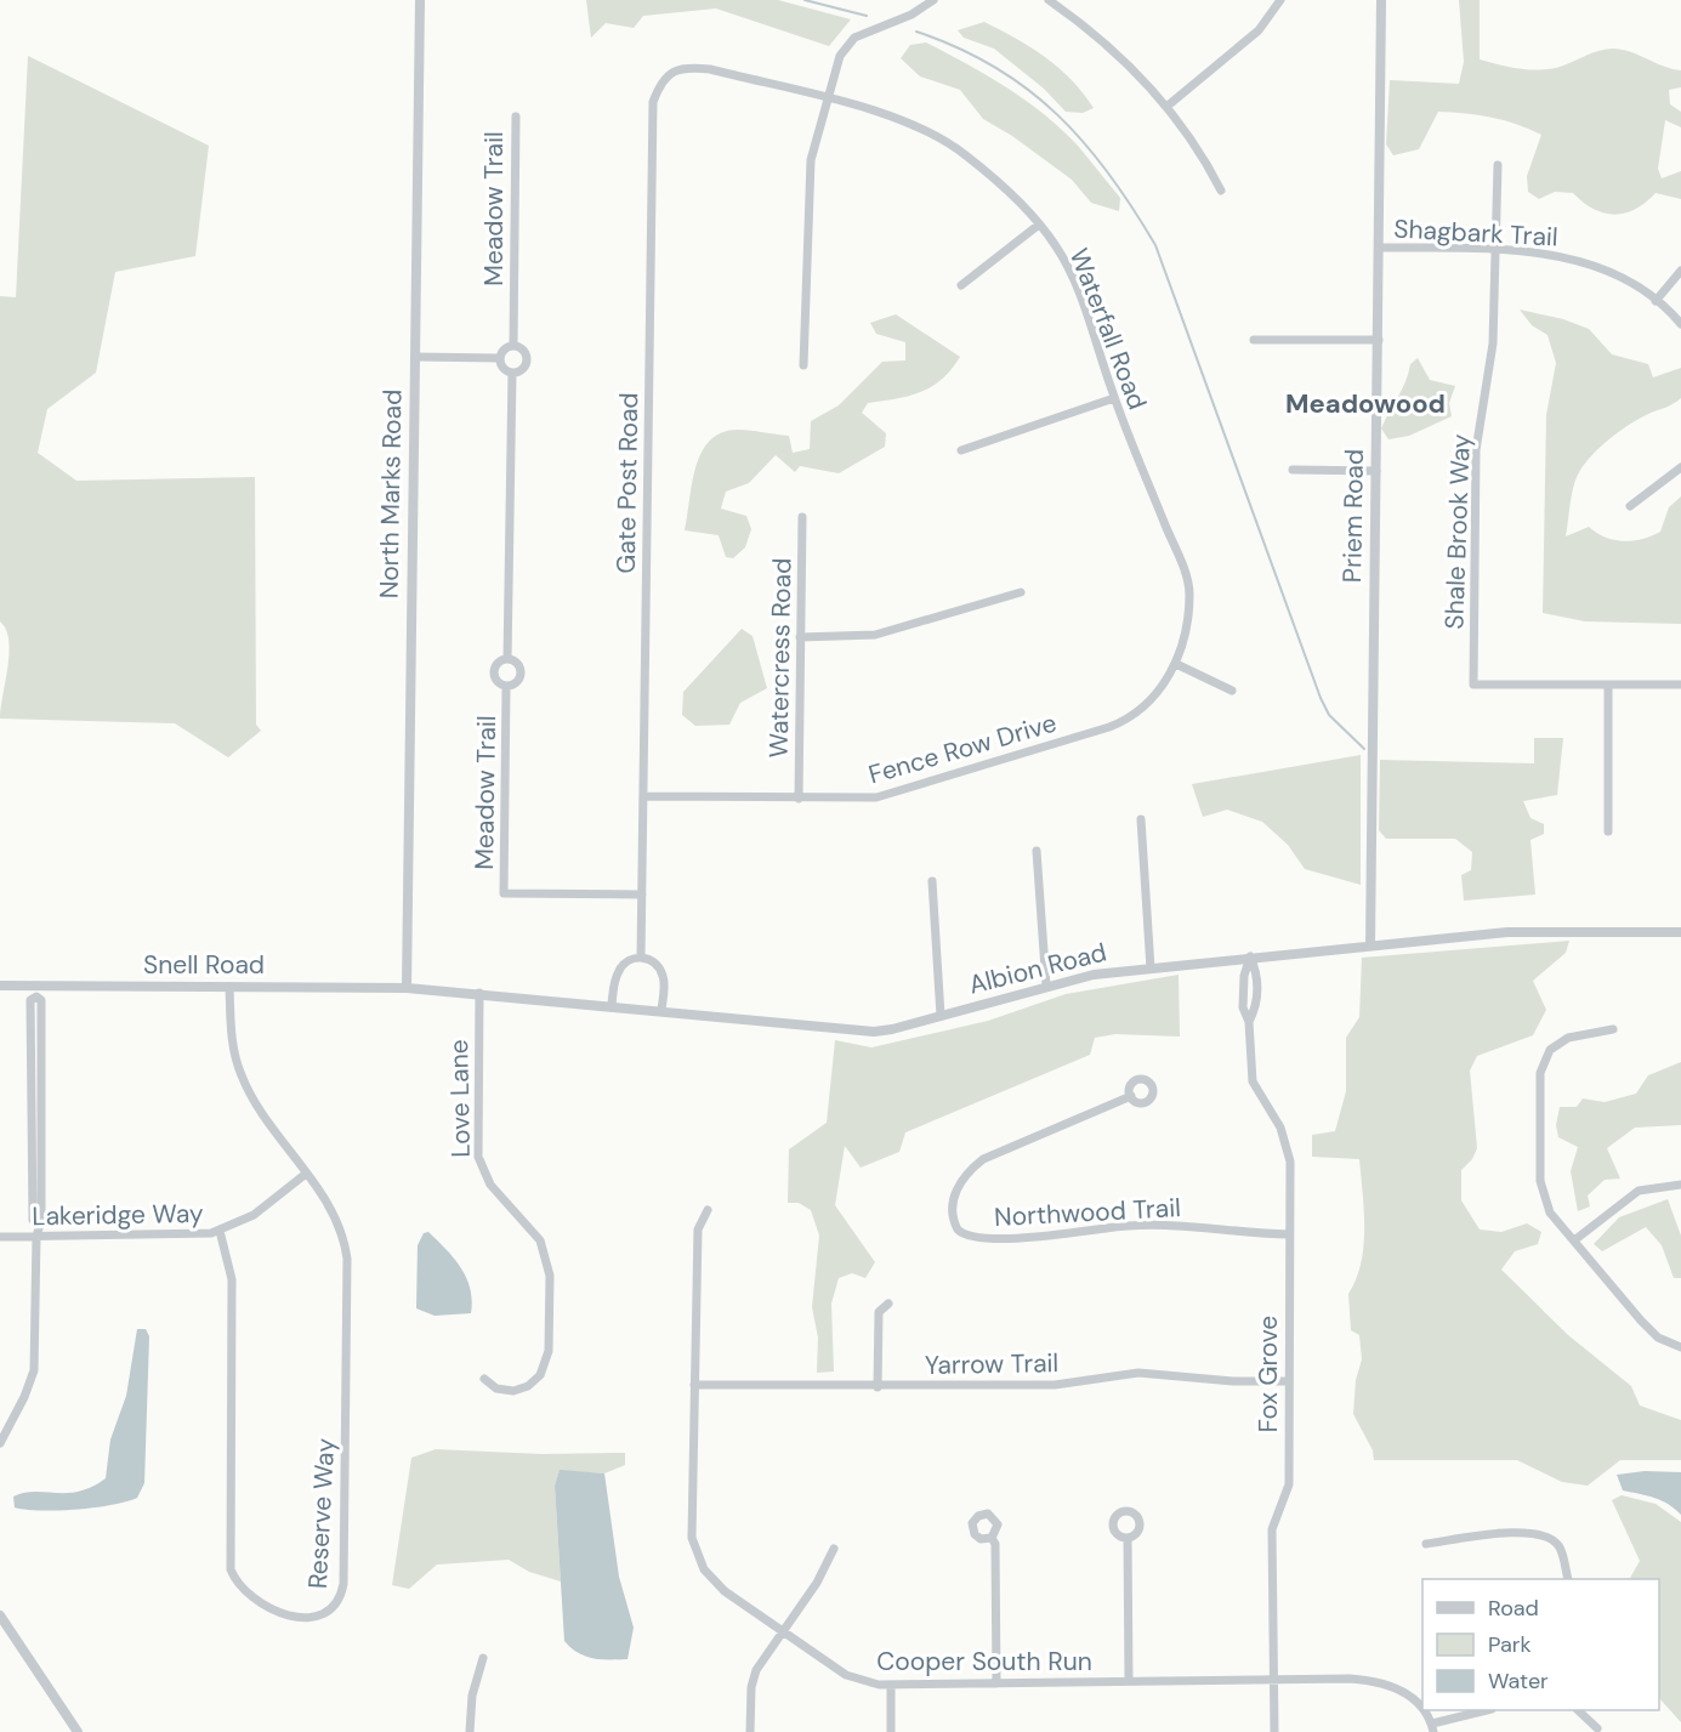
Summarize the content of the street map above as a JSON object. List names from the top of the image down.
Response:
{
  "streets": {
    "street": [
      "Meadow Trail",
      "Shagbark Trail",
      "Waterfall Road",
      "Gate Post Road",
      "North Marks Road",
      "Priem Road",
      "Shale Brook Way",
      "Watercress Road",
      "Fence Row Drive",
      "Snell Road",
      "Albion Road",
      "Love Lane",
      "Northwood Trail",
      "Lakeridge Way",
      "Yarrow Trail",
      "Fox Grove",
      "Reserve Way",
      "Cooper South Run"
    ]
  },
  "crossings": [
    ["Meadow Trail", "Gate Post Road"],
    ["Shagbark Trail", "Priem Road"],
    ["Shagbark Trail", "Shale Brook Way"],
    ["Waterfall Road", "Gate Post Road"],
    ["Waterfall Road", "Fence Row Drive"],
    ["Gate Post Road", "Fence Row Drive"],
    ["North Marks Road", "Snell Road"],
    ["North Marks Road", "Albion Road"],
    ["Priem Road", "Albion Road"],
    ["Watercress Road", "Fence Row Drive"],
    ["Snell Road", "Albion Road"],
    ["Snell Road", "Reserve Way"],
    ["Albion Road", "Love Lane"],
    ["Albion Road", "Fox Grove"],
    ["Northwood Trail", "Fox Grove"],
    ["Lakeridge Way", "Reserve Way"],
    ["Yarrow Trail", "Fox Grove"],
    ["Yarrow Trail", "Cooper South Run"],
    ["Fox Grove", "Cooper South Run"]
  ],
  "districts": ["Meadowood"],
  "legend": ["Road", "Park", "Water"]
}
